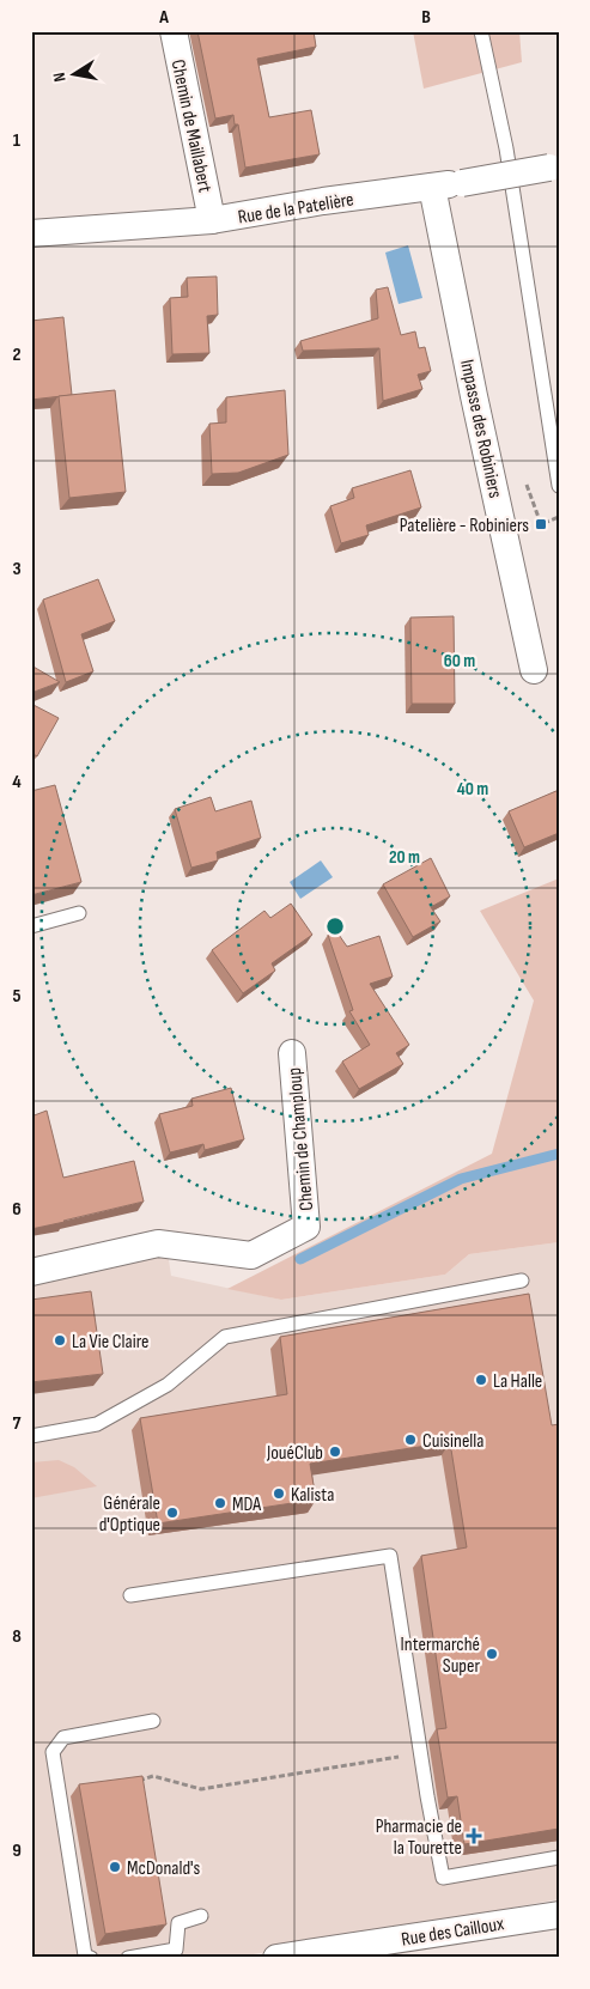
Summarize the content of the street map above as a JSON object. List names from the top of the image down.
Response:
{
  "streets": {
    "street": [
      "Chemin de Maillabert",
      "Rue de la Patelière",
      "Impasse des Robiniers",
      "Chemin de Champloup",
      "Rue des Cailloux"
    ]
  },
  "crossings": [
    ["Chemin de Maillabert", "Rue de la Patelière"],
    ["Rue de la Patelière", "Impasse des Robiniers"]
  ],
  "places": {
    "transit": ["Patelière - Robiniers"],
    "other": [
      "La Vie Claire",
      "La Halle",
      "Cuisinella",
      "JouéClub",
      "Kalista",
      "MDA",
      "Générale d'Optique",
      "Intermarché Super",
      "McDonald's"
    ],
    "health": ["Pharmacie de la Tourette"]
  },
  "north": "left",
  "grid": {
    "columns": ["A", "B"],
    "rows": [
      "1",
      "2",
      "3",
      "4",
      "5",
      "6",
      "7",
      "8",
      "9"
    ]
  },
  "rings": ["60 m", "40 m", "20 m"]
}
